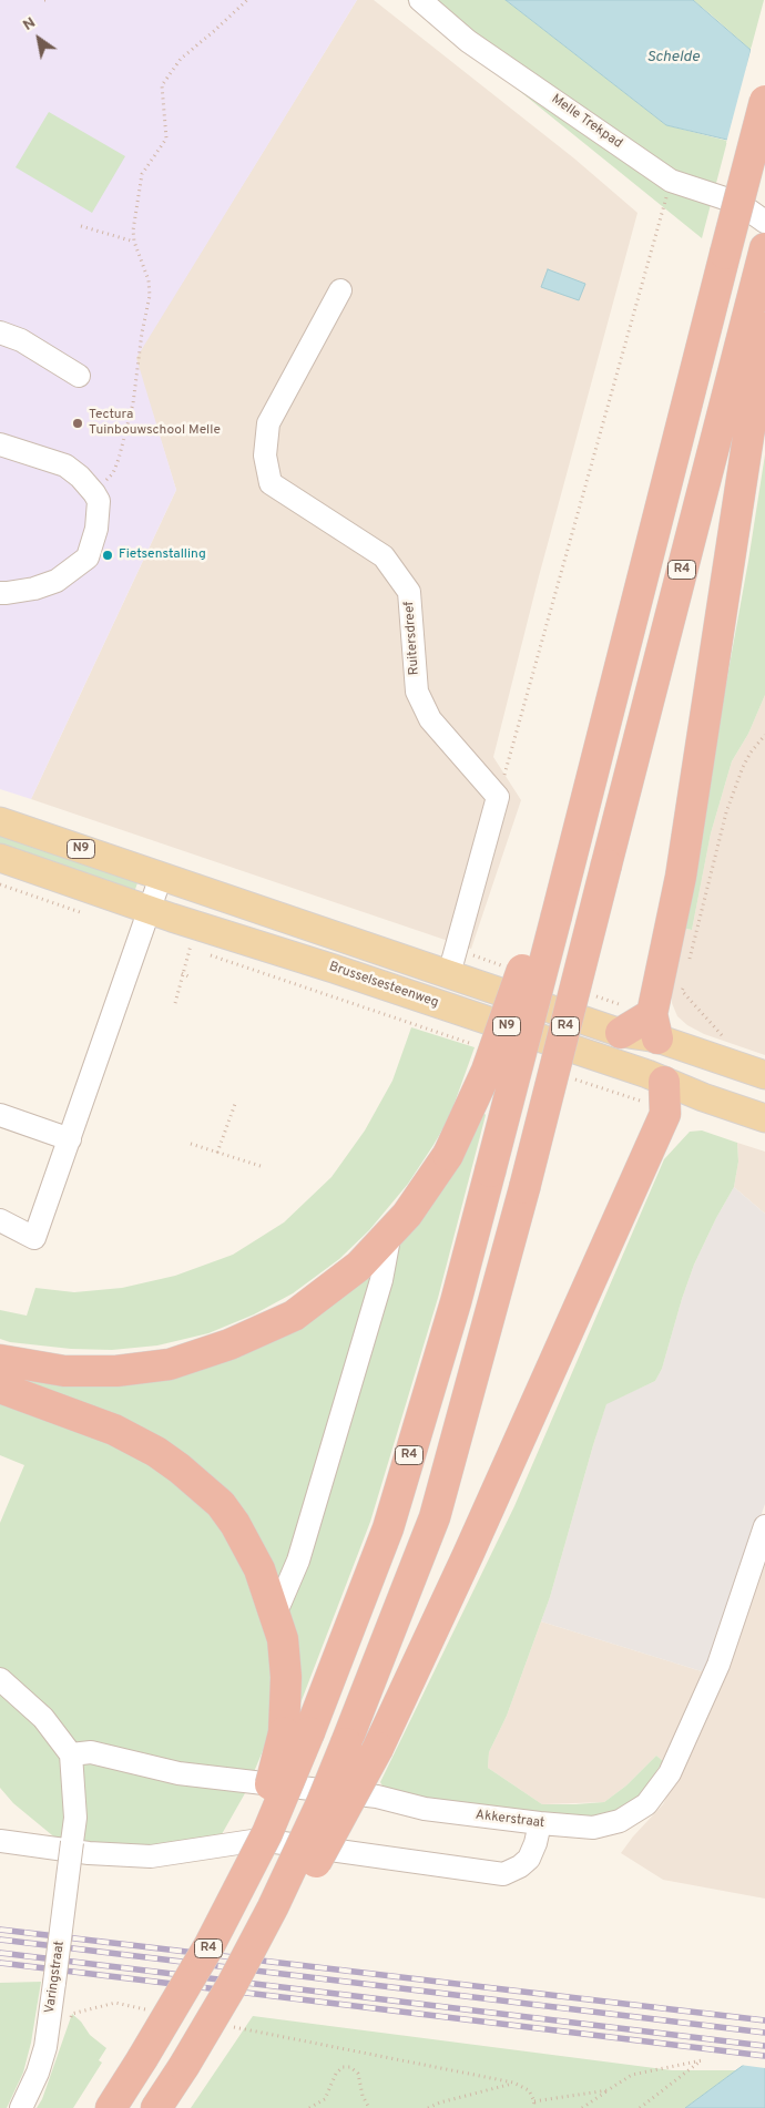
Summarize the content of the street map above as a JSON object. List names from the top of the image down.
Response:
{
  "streets": {
    "highway": ["R4"],
    "main road": ["N9", "Brusselsesteenweg"],
    "street": [
      "Melle Trekpad",
      "Ruitersdreef",
      "Akkerstraat",
      "Varingstraat"
    ]
  },
  "crossings": [
    ["Akkerstraat", "Varingstraat"]
  ],
  "water": ["Schelde"],
  "places": ["Tectura Tuinbouwschool Melle", "Fietsenstalling"],
  "north": "top left"
}
